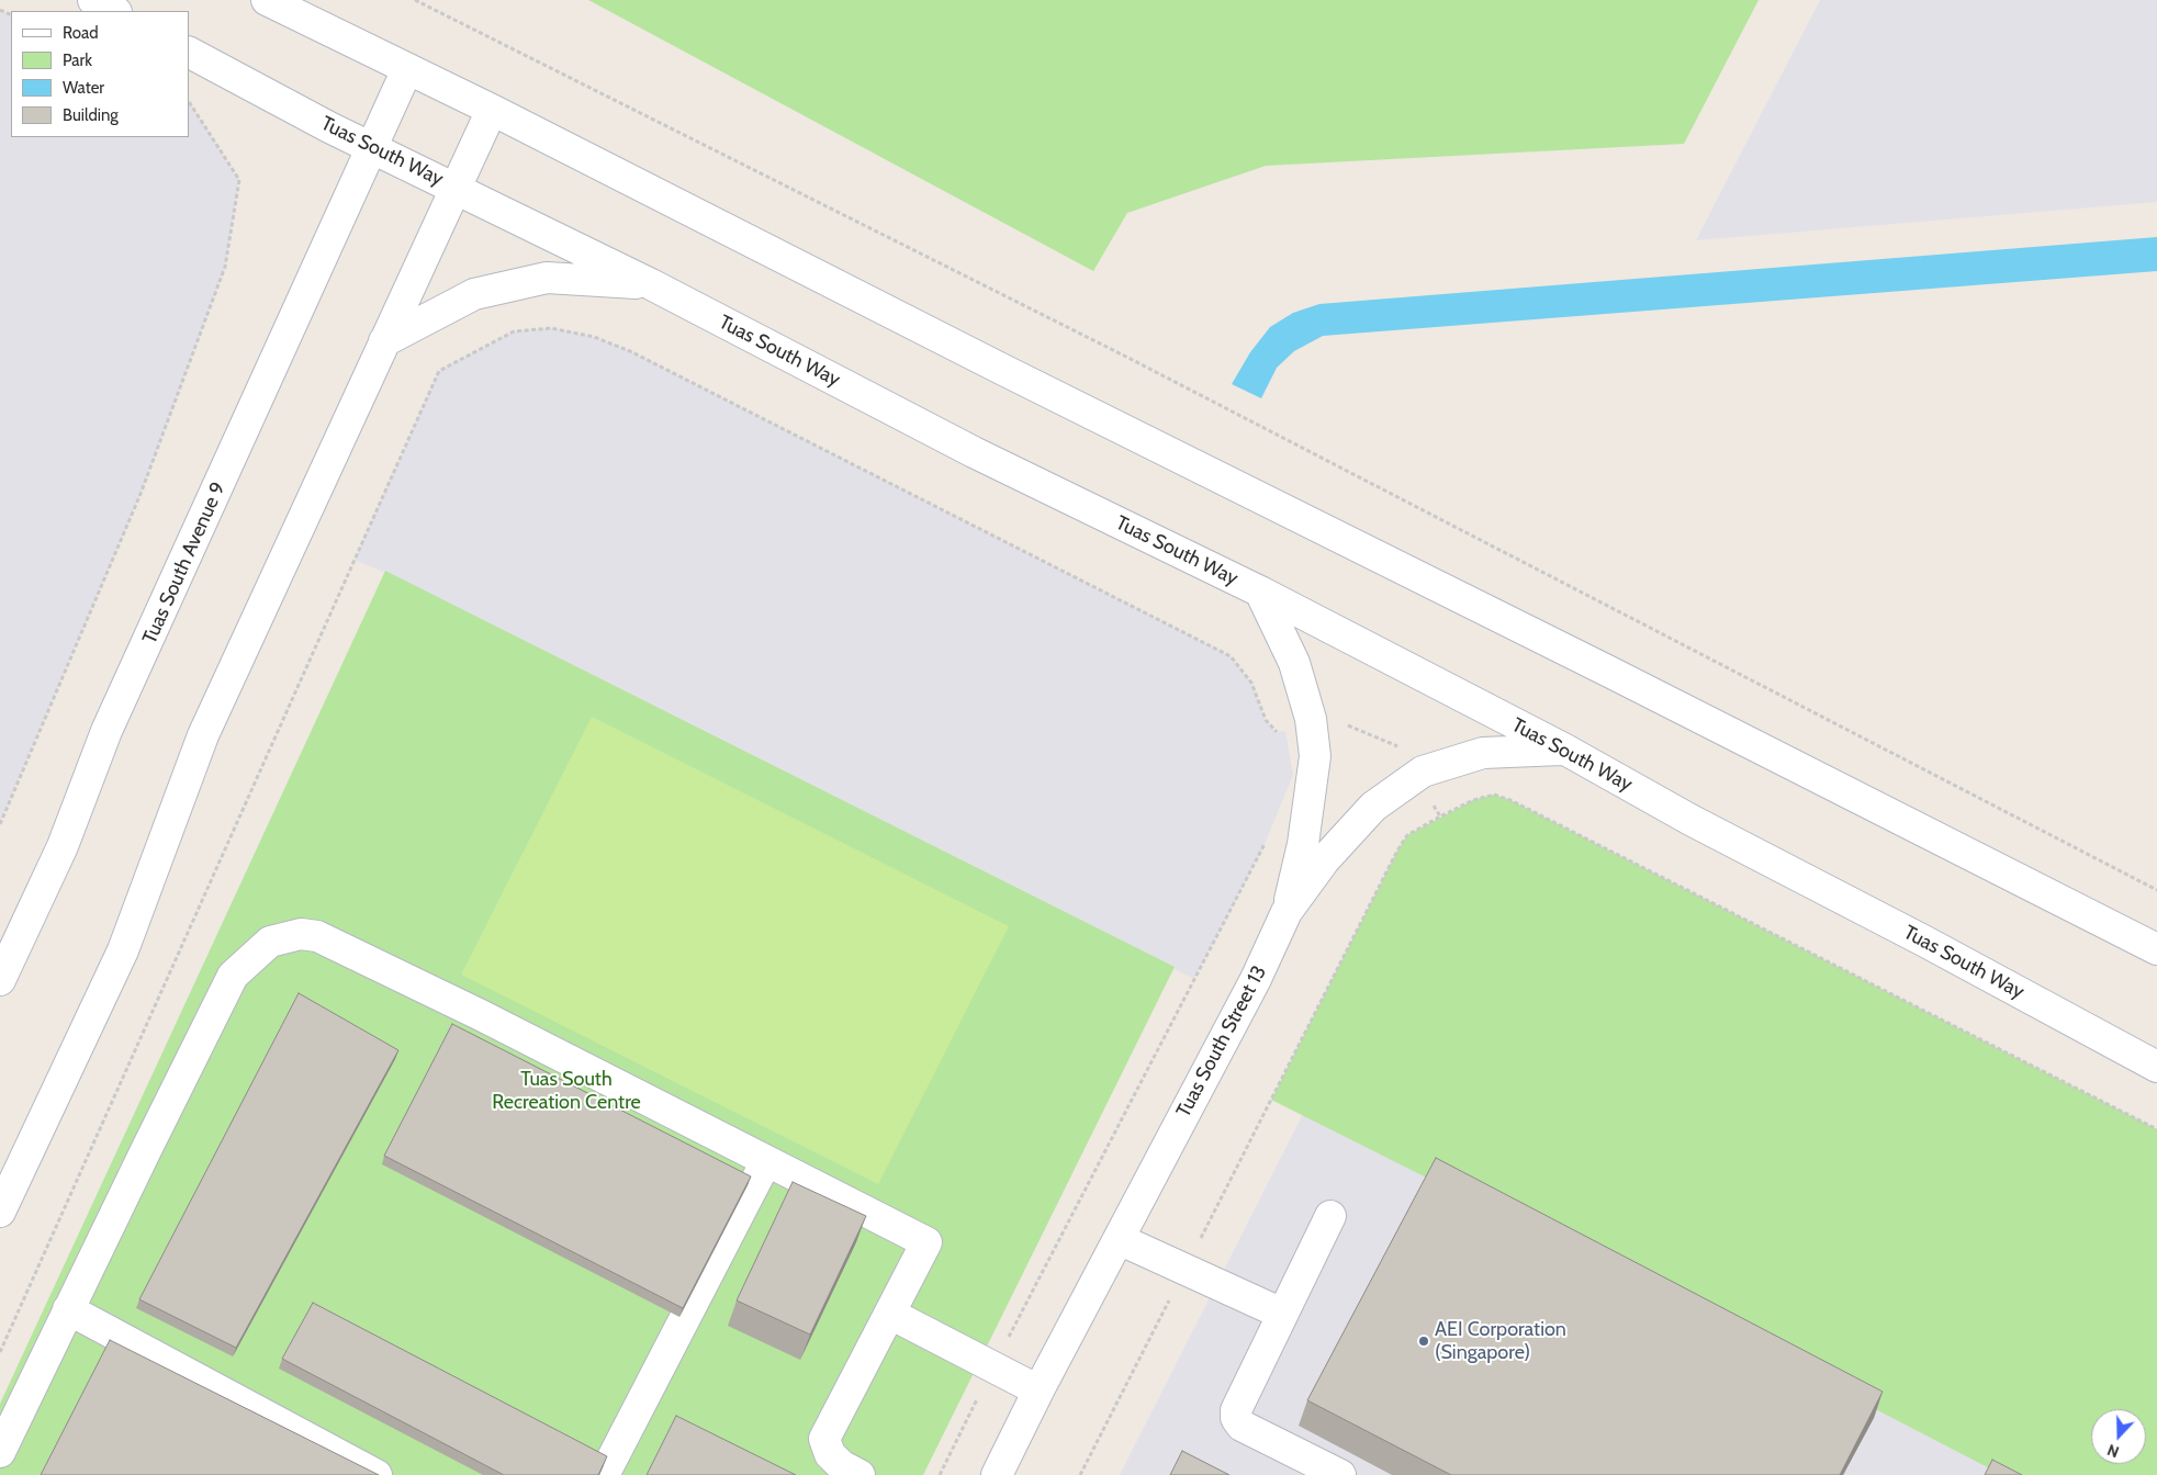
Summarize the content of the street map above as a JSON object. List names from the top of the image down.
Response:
{
  "streets": {
    "street": ["Tuas South Way", "Tuas South Avenue 9", "Tuas South Street 13"]
  },
  "crossings": [
    ["Tuas South Way", "Tuas South Avenue 9"],
    ["Tuas South Way", "Tuas South Street 13"]
  ],
  "parks": ["Tuas South Recreation Centre"],
  "places": ["AEI Corporation (Singapore)"],
  "legend": [
    "Road",
    "Park",
    "Water",
    "Building"
  ],
  "north": "bottom"
}
